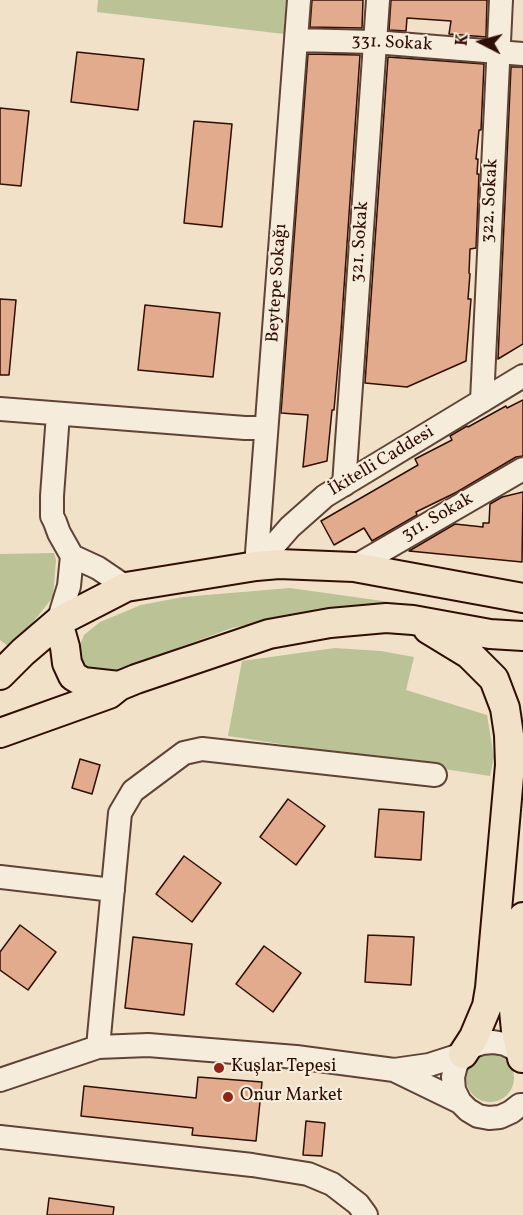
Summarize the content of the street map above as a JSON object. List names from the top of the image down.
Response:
{
  "streets": {
    "street": [
      "331. Sokak",
      "322. Sokak",
      "321. Sokak",
      "Beytepe Sokağı",
      "İkitelli Caddesi",
      "311. Sokak"
    ]
  },
  "crossings": [
    ["331. Sokak", "322. Sokak"],
    ["331. Sokak", "321. Sokak"],
    ["331. Sokak", "Beytepe Sokağı"],
    ["322. Sokak", "İkitelli Caddesi"],
    ["321. Sokak", "İkitelli Caddesi"],
    ["Beytepe Sokağı", "İkitelli Caddesi"]
  ],
  "places": ["Kuşlar Tepesi", "Onur Market"],
  "north": "left"
}
